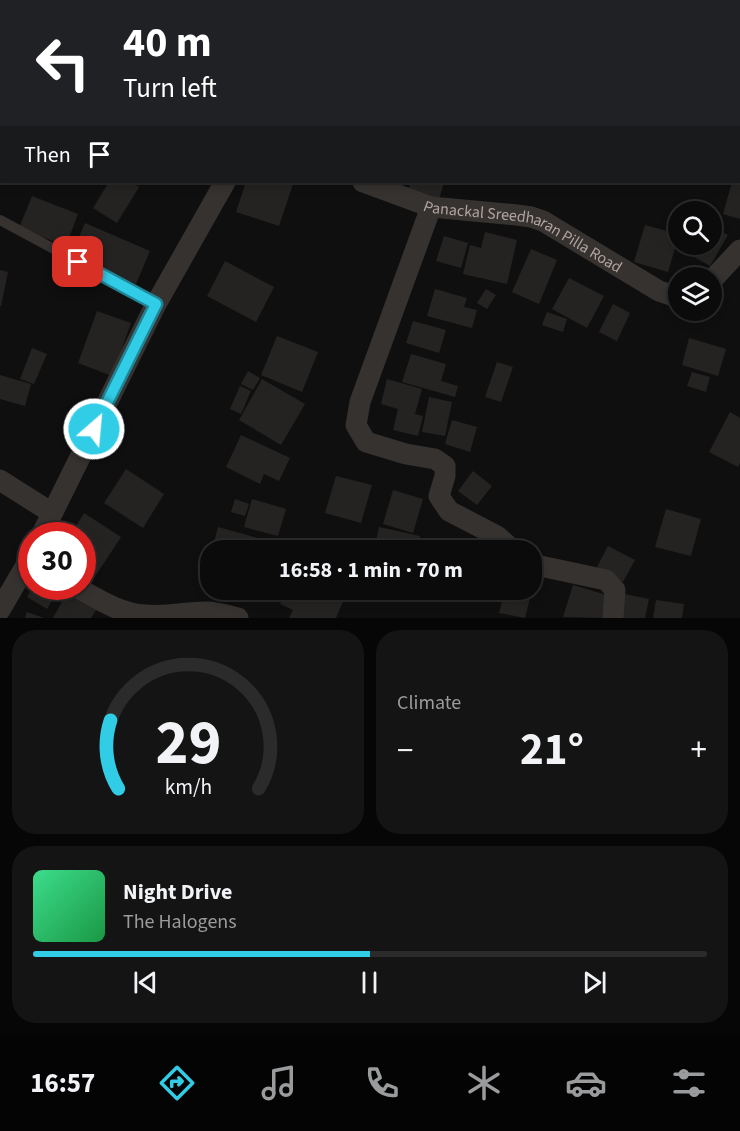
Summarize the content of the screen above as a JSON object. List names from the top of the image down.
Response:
{
  "streets": {
    "street": ["Panackal Sreedharan Pilla Road"]
  },
  "page": {
    "turn": ["40 m", "Turn left"],
    "then": "Then",
    "limit": "30",
    "trip": "16:58 · 1 min · 70 m",
    "tile": "Climate",
    "heat": ["−", "21°", "+"],
    "song": ["Night Drive", "The Halogens"],
    "tabs": "16:57",
    "gauge": ["29", "km/h"]
  }
}
